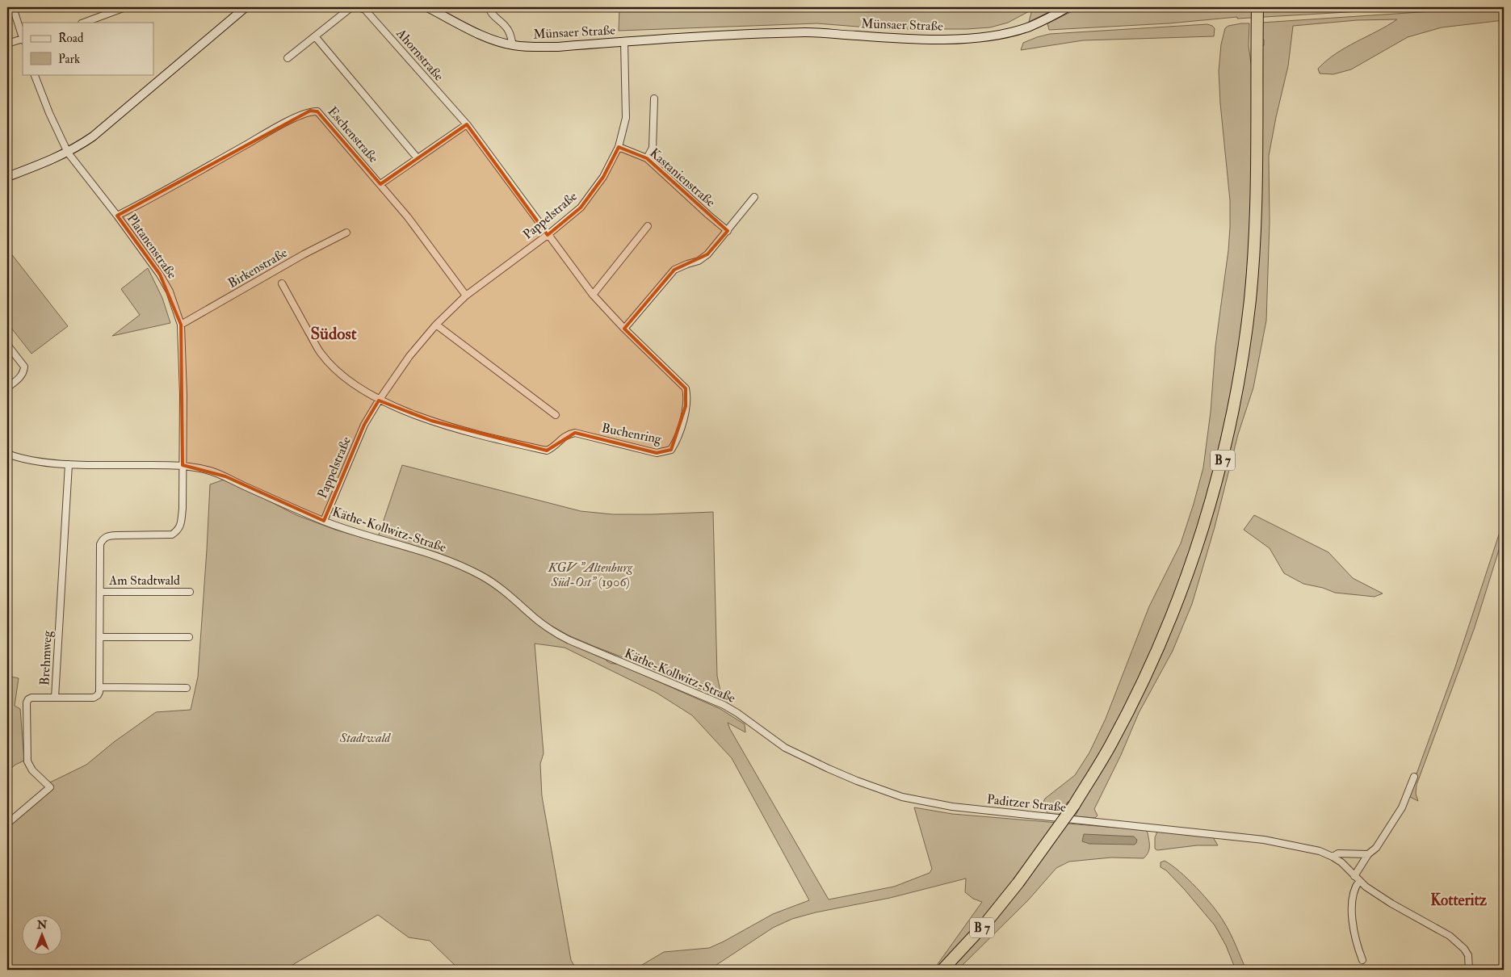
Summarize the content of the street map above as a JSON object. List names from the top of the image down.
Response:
{
  "streets": {
    "highway": ["B 7"],
    "street": [
      "Münsaer Straße",
      "Ahornstraße",
      "Eschenstraße",
      "Kastanienstraße",
      "Pappelstraße",
      "Platanenstraße",
      "Birkenstraße",
      "Buchenring",
      "Käthe-Kollwitz-Straße",
      "Am Stadtwald",
      "Brehmweg",
      "Paditzer Straße"
    ]
  },
  "crossings": [
    ["Münsaer Straße", "Pappelstraße"],
    ["Ahornstraße", "Pappelstraße"],
    ["Ahornstraße", "Buchenring"],
    ["Eschenstraße", "Pappelstraße"],
    ["Eschenstraße", "Platanenstraße"],
    ["Kastanienstraße", "Pappelstraße"],
    ["Pappelstraße", "Birkenstraße"],
    ["Pappelstraße", "Buchenring"],
    ["Pappelstraße", "Käthe-Kollwitz-Straße"],
    ["Platanenstraße", "Birkenstraße"],
    ["Platanenstraße", "Käthe-Kollwitz-Straße"],
    ["Platanenstraße", "Am Stadtwald"],
    ["Birkenstraße", "Buchenring"],
    ["Käthe-Kollwitz-Straße", "Am Stadtwald"],
    ["Käthe-Kollwitz-Straße", "Brehmweg"],
    ["Käthe-Kollwitz-Straße", "Paditzer Straße"]
  ],
  "districts": ["Südost", "Kotteritz"],
  "parks": ["KGV \"Altenburg Süd-Ost\" (1906)", "Stadtwald"],
  "legend": ["Road", "Park"],
  "north": "top"
}
